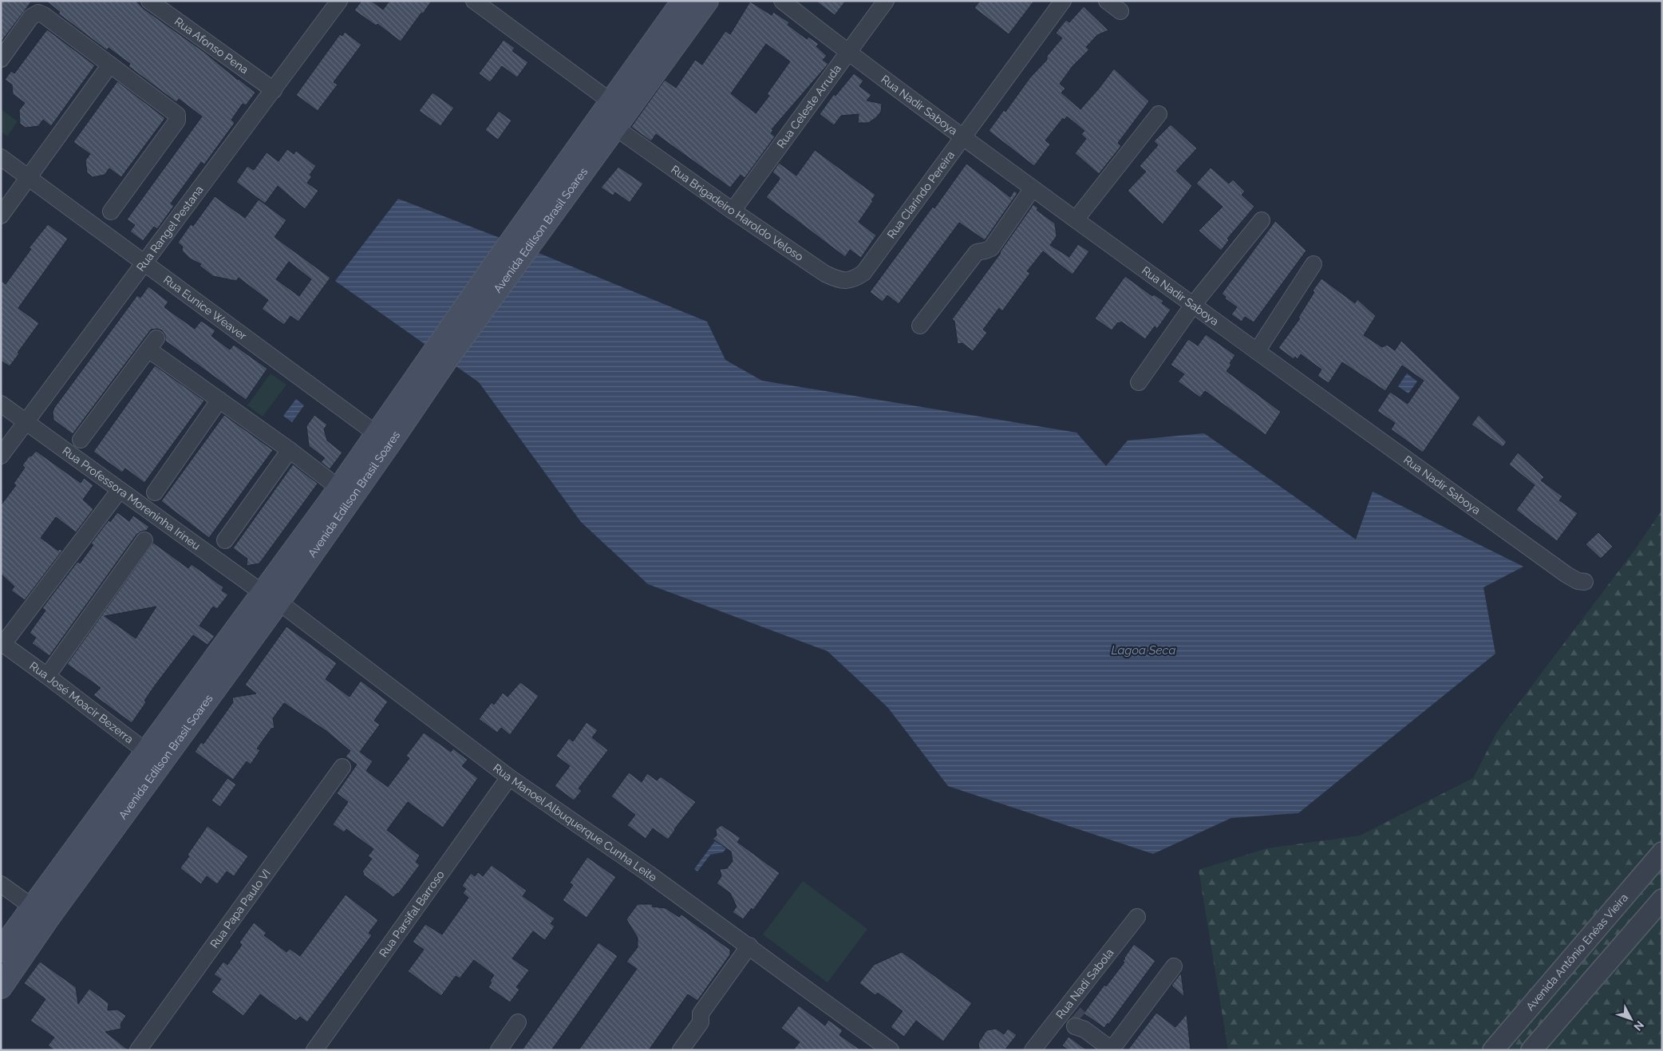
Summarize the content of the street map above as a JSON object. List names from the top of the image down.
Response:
{
  "streets": {
    "main road": ["Avenida Edilson Brasil Soares"],
    "street": [
      "Rua Afonso Pena",
      "Rua Celeste Arruda",
      "Rua Nadir Saboya",
      "Rua Clarindo Pereira",
      "Rua Brigadeiro Haroldo Veloso",
      "Rua Rangel Pestana",
      "Rua Eunice Weaver",
      "Rua Professora Moreninha Irineu",
      "Rua José Moacir Bezerra",
      "Rua Manoel Albuquerque Cunha Leite",
      "Rua Papa Paulo VI",
      "Rua Parsifal Barroso",
      "Avenida Antônio Enéas Vieira",
      "Rua Nadi Sabola"
    ]
  },
  "crossings": [
    ["Rua Afonso Pena", "Rua Rangel Pestana"],
    ["Rua Celeste Arruda", "Rua Nadir Saboya"],
    ["Rua Celeste Arruda", "Rua Brigadeiro Haroldo Veloso"],
    ["Rua Nadir Saboya", "Rua Clarindo Pereira"],
    ["Rua Clarindo Pereira", "Rua Brigadeiro Haroldo Veloso"],
    ["Rua Brigadeiro Haroldo Veloso", "Avenida Edilson Brasil Soares"],
    ["Rua Rangel Pestana", "Rua Eunice Weaver"],
    ["Rua Rangel Pestana", "Rua Professora Moreninha Irineu"],
    ["Avenida Edilson Brasil Soares", "Rua Eunice Weaver"],
    ["Avenida Edilson Brasil Soares", "Rua Professora Moreninha Irineu"],
    ["Avenida Edilson Brasil Soares", "Rua José Moacir Bezerra"],
    ["Avenida Edilson Brasil Soares", "Rua Manoel Albuquerque Cunha Leite"],
    ["Rua Professora Moreninha Irineu", "Rua Manoel Albuquerque Cunha Leite"],
    ["Rua Manoel Albuquerque Cunha Leite", "Rua Parsifal Barroso"]
  ],
  "water": ["Lagoa Seca"],
  "north": "bottom right"
}
